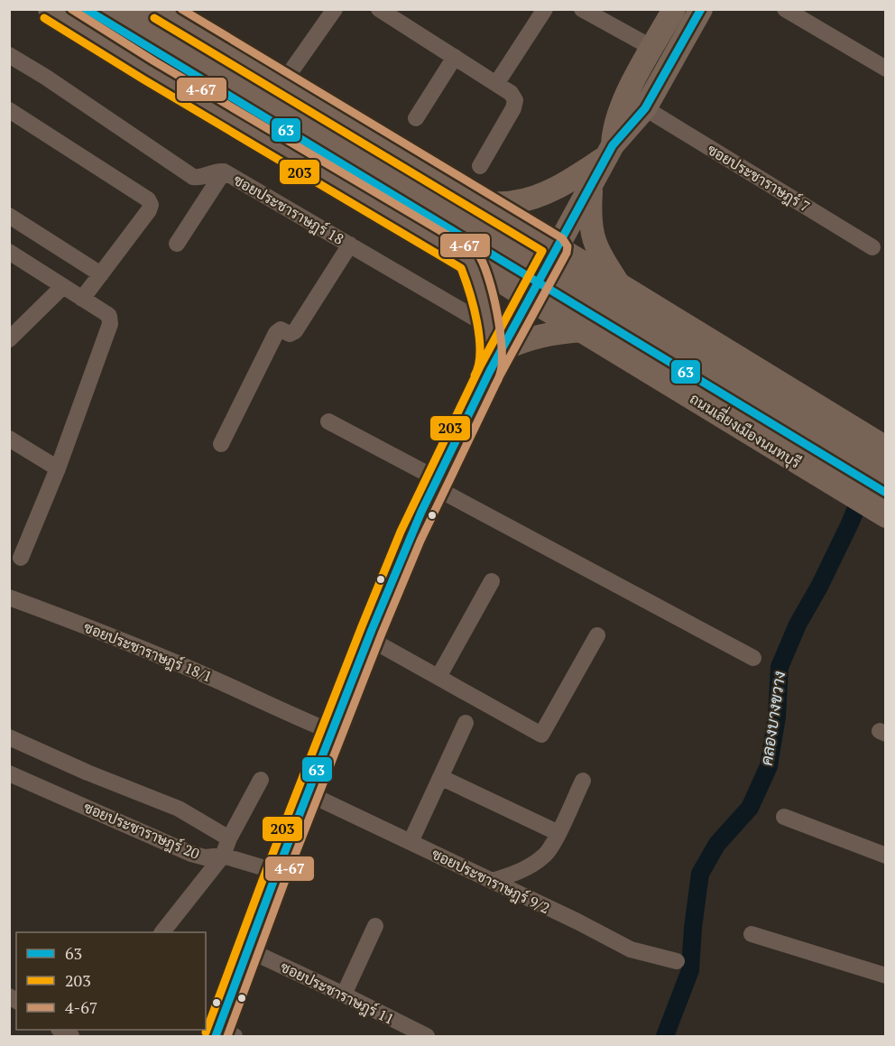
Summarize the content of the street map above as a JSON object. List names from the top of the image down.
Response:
{
  "streets": {
    "main road": ["ถนนเลี่ยงเมืองนนทบุรี"],
    "street": [
      "ซอยประชาราษฎร์ 7",
      "ซอยประชาราษฎร์ 18",
      "ซอยประชาราษฎร์ 18/1",
      "ซอยประชาราษฎร์ 20",
      "ซอยประชาราษฎร์ 9/2",
      "ซอยประชาราษฎร์ 11"
    ]
  },
  "water": ["คลองบางขวาง"],
  "lines": ["transit line 63", "transit line 4-67", "transit line 203"],
  "legend": ["63", "203", "4-67"]
}
